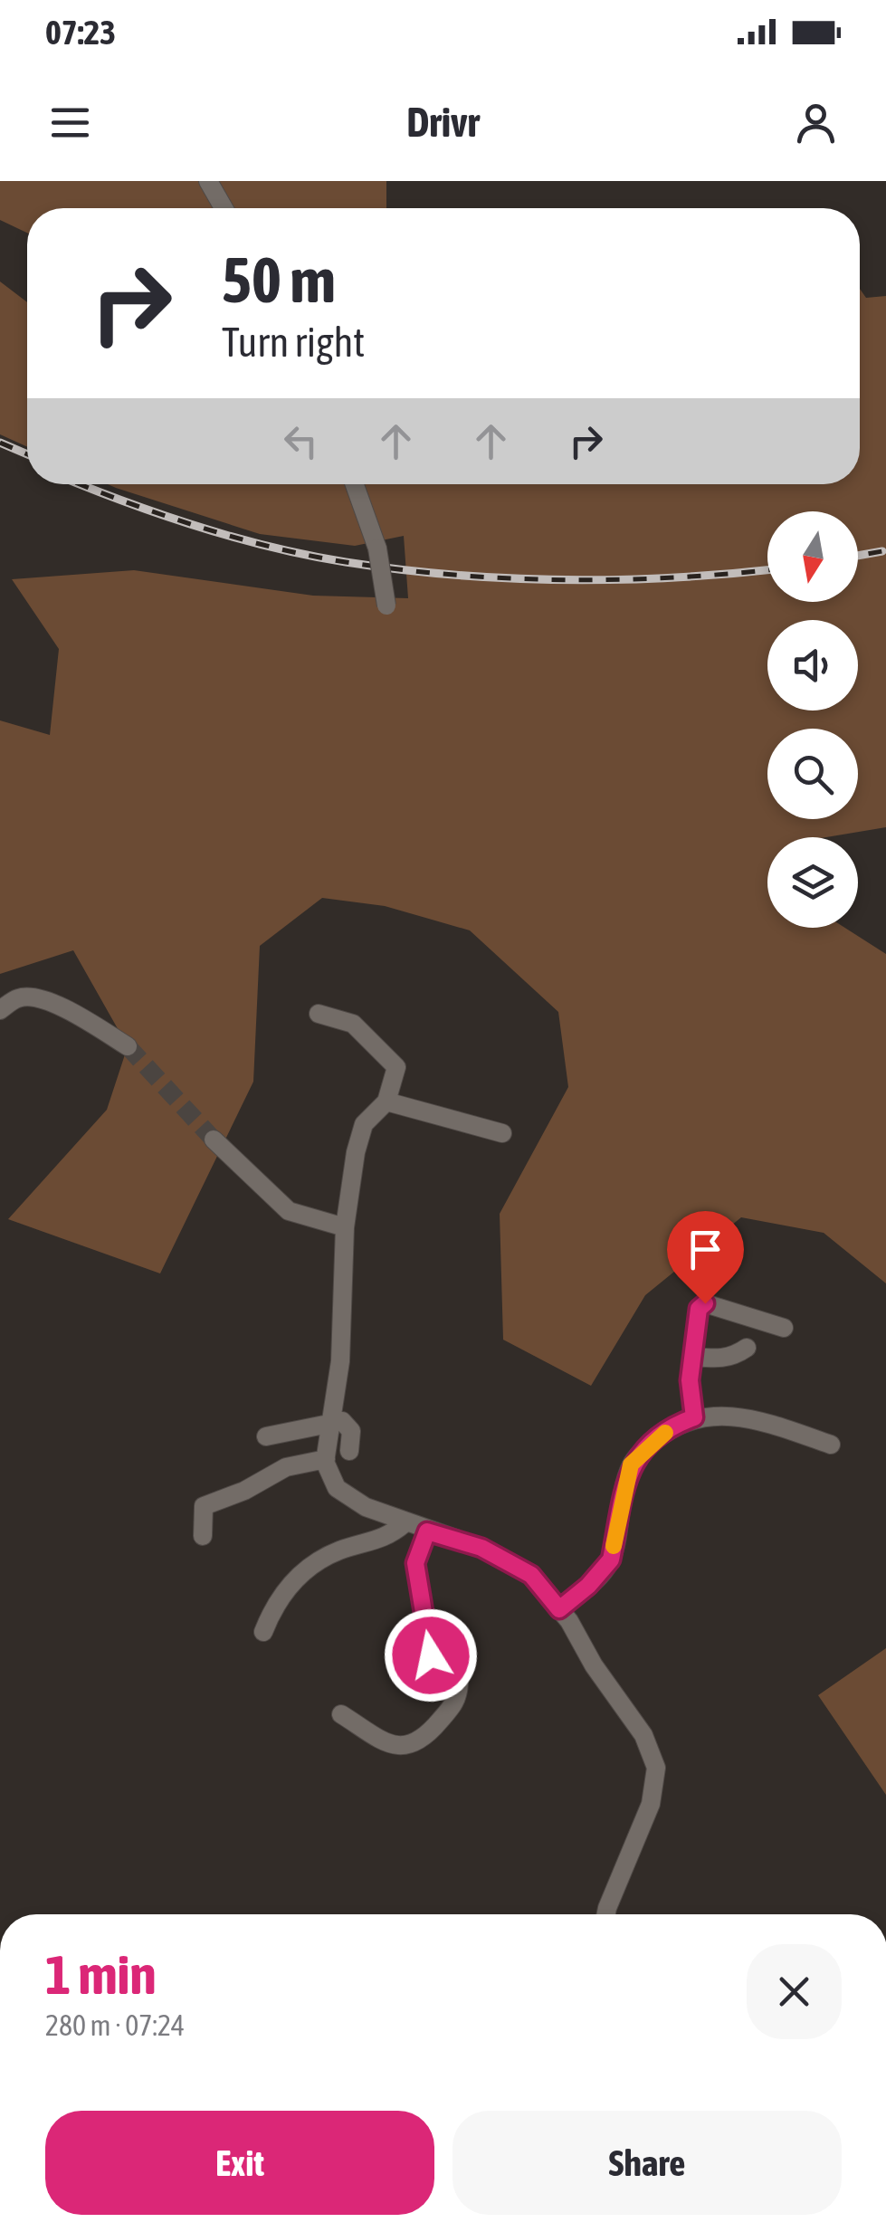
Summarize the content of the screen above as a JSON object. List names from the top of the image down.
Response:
{
  "north": "bottom",
  "page": {
    "status": "07:23",
    "header": "Drivr",
    "turn": ["50 m", "Turn right"],
    "heading": ["1 min", "280 m · 07:24"],
    "buttons": ["Exit", "Share"]
  }
}
